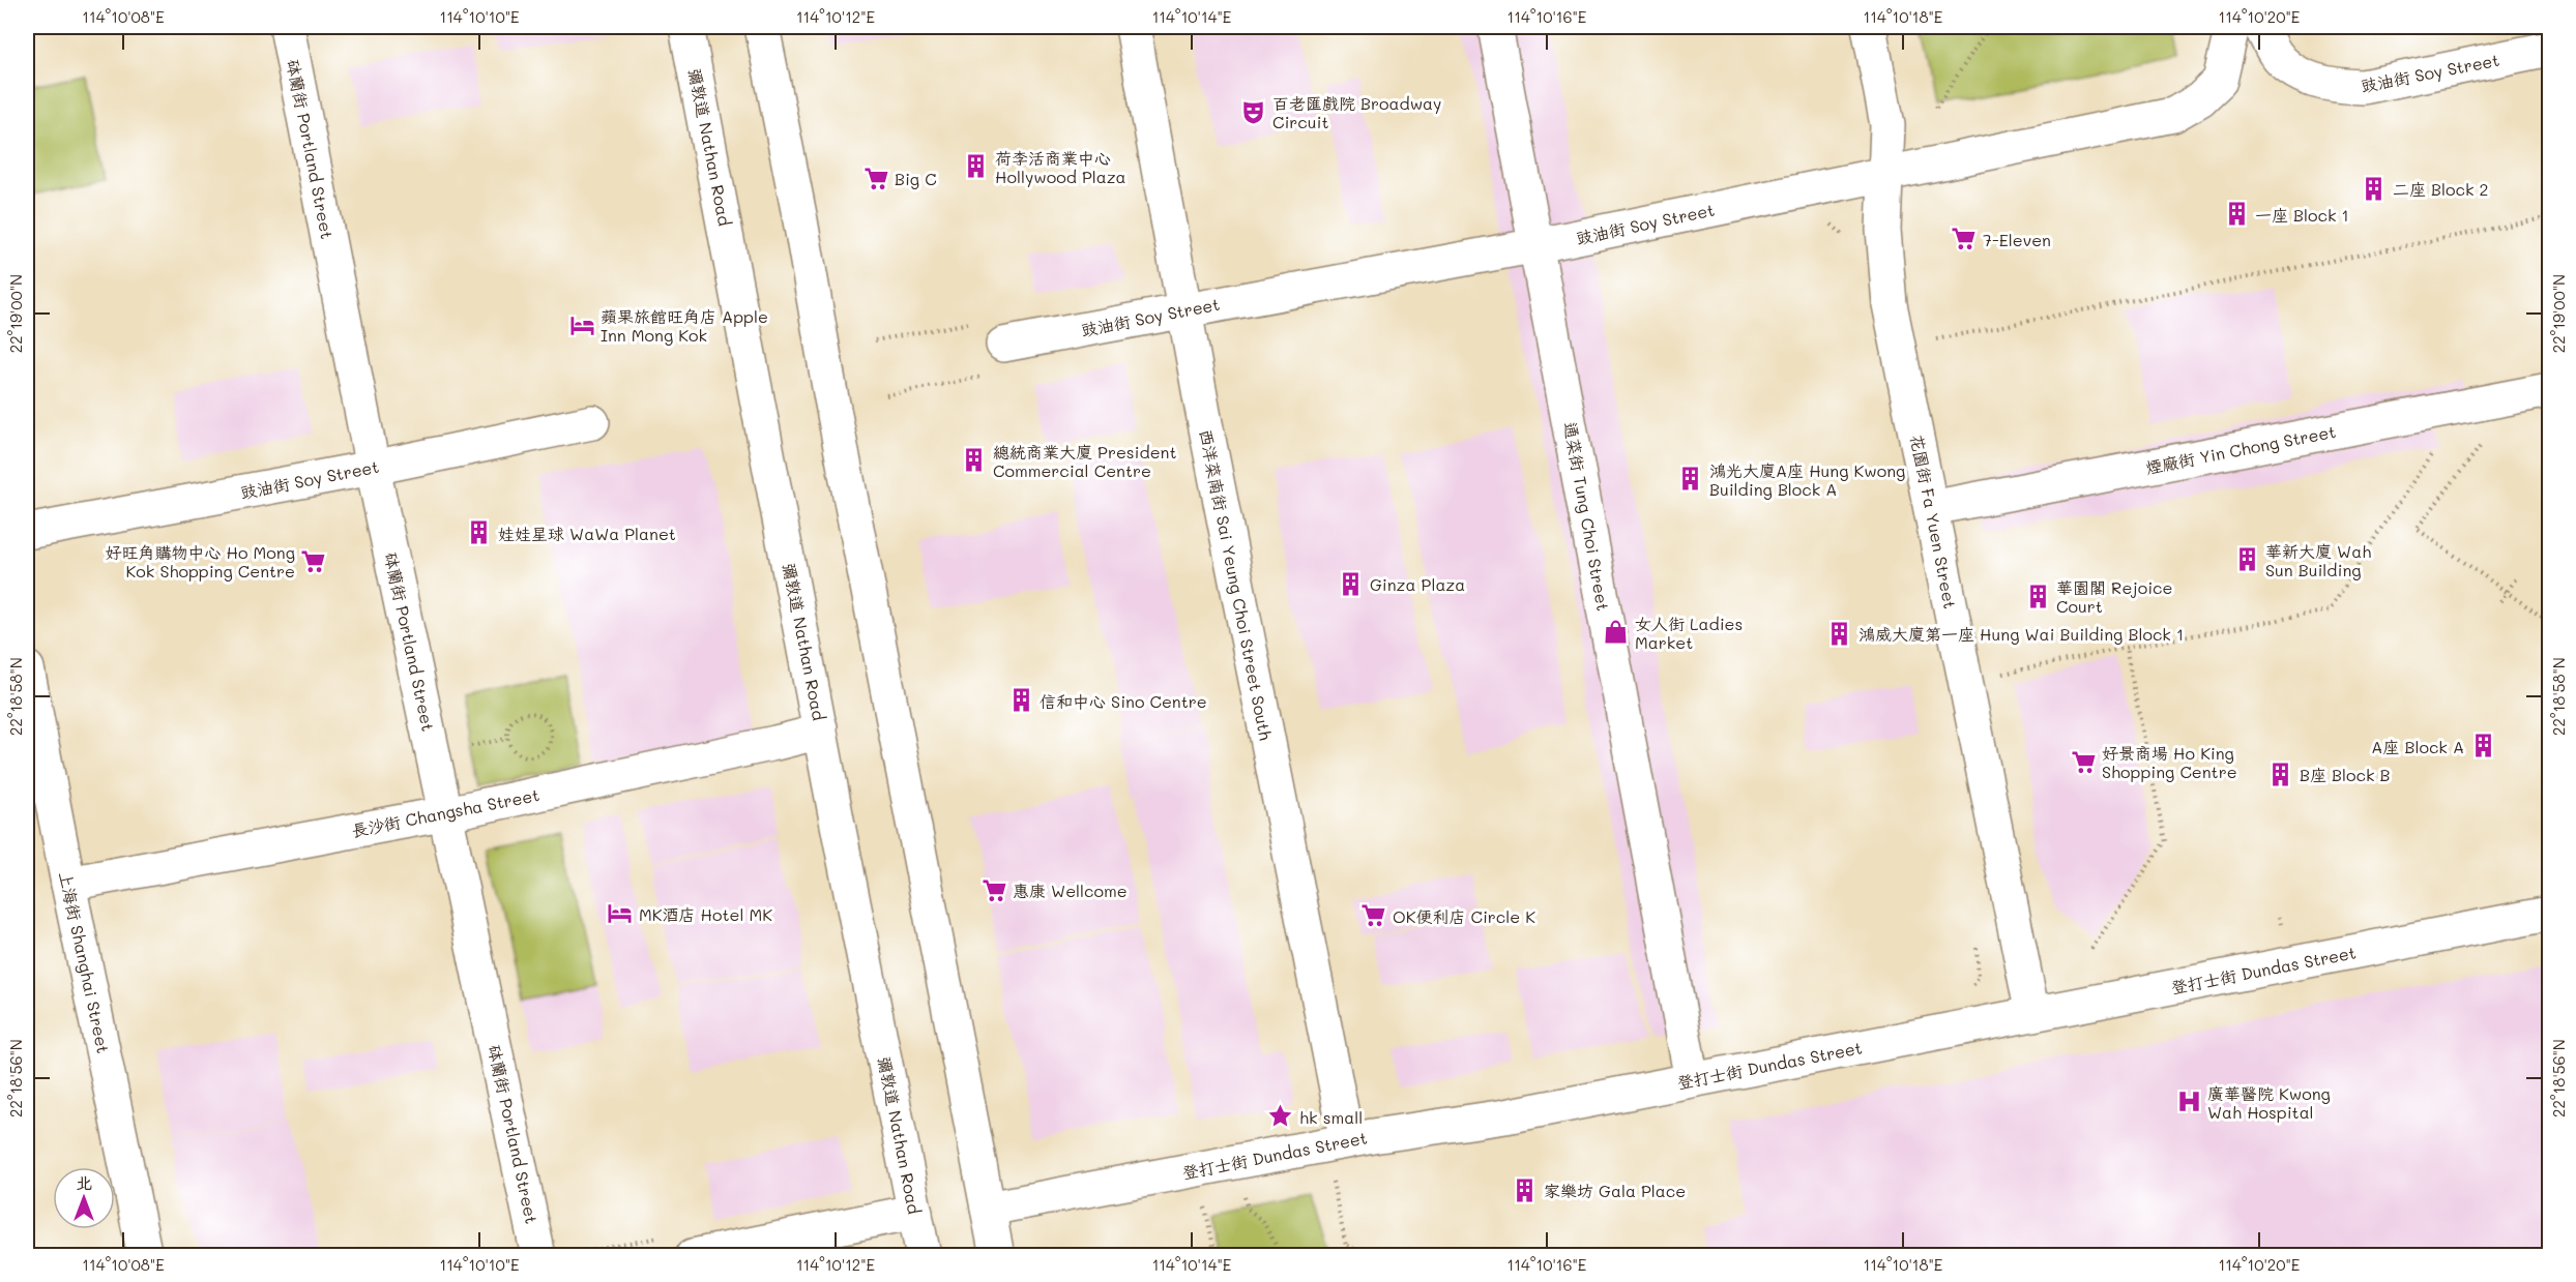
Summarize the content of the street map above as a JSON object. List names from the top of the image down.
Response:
{
  "streets": {
    "street": [
      "豉油街 Soy Street",
      "彌敦道 Nathan Road",
      "砵蘭街 Portland Street",
      "煙廠街 Yin Chong Street",
      "通菜街 Tung Choi Street",
      "花園街 Fa Yuen Street",
      "西洋菜南街 Sai Yeung Choi Street South",
      "長沙街 Changsha Street",
      "上海街 Shanghai Street",
      "登打士街 Dundas Street"
    ]
  },
  "crossings": [
    ["豉油街 Soy Street", "砵蘭街 Portland Street"],
    ["豉油街 Soy Street", "通菜街 Tung Choi Street"],
    ["豉油街 Soy Street", "花園街 Fa Yuen Street"],
    ["豉油街 Soy Street", "西洋菜南街 Sai Yeung Choi Street South"],
    ["彌敦道 Nathan Road", "長沙街 Changsha Street"],
    ["砵蘭街 Portland Street", "長沙街 Changsha Street"],
    ["煙廠街 Yin Chong Street", "花園街 Fa Yuen Street"],
    ["通菜街 Tung Choi Street", "登打士街 Dundas Street"],
    ["花園街 Fa Yuen Street", "登打士街 Dundas Street"],
    ["西洋菜南街 Sai Yeung Choi Street South", "登打士街 Dundas Street"],
    ["長沙街 Changsha Street", "上海街 Shanghai Street"]
  ],
  "places": {
    "theatre": ["百老匯戲院 Broadway Circuit"],
    "building": [
      "荷李活商業中心 Hollywood Plaza",
      "二座 Block 2",
      "一座 Block 1",
      "總統商業大廈 President Commercial Centre",
      "鴻光大廈A座 Hung Kwong Building Block A",
      "娃娃星球 WaWa Planet",
      "華新大廈 Wah Sun Building",
      "Ginza Plaza",
      "華園閣 Rejoice Court",
      "鴻威大廈第一座 Hung Wai Building Block 1",
      "信和中心 Sino Centre",
      "A座 Block A",
      "B座 Block B",
      "家樂坊 Gala Place"
    ],
    "supermarket": [
      "Big C",
      "7-Eleven",
      "好旺角購物中心 Ho Mong Kok Shopping Centre",
      "好景商場 Ho King Shopping Centre",
      "惠康 Wellcome",
      "OK便利店 Circle K"
    ],
    "hotel": ["蘋果旅館旺角店 Apple Inn Mong Kok", "MK酒店 Hotel MK"],
    "shop": ["女人街 Ladies Market"],
    "hospital": ["廣華醫院 Kwong Wah Hospital"],
    "place": ["hk small"]
  },
  "north": "top",
  "coordinates": [
    "114°10'08\"E",
    "114°10'10\"E",
    "114°10'12\"E",
    "114°10'14\"E",
    "114°10'16\"E",
    "114°10'18\"E",
    "114°10'20\"E",
    "22°19'00\"N",
    "22°18'58\"N",
    "22°18'56\"N"
  ]
}
